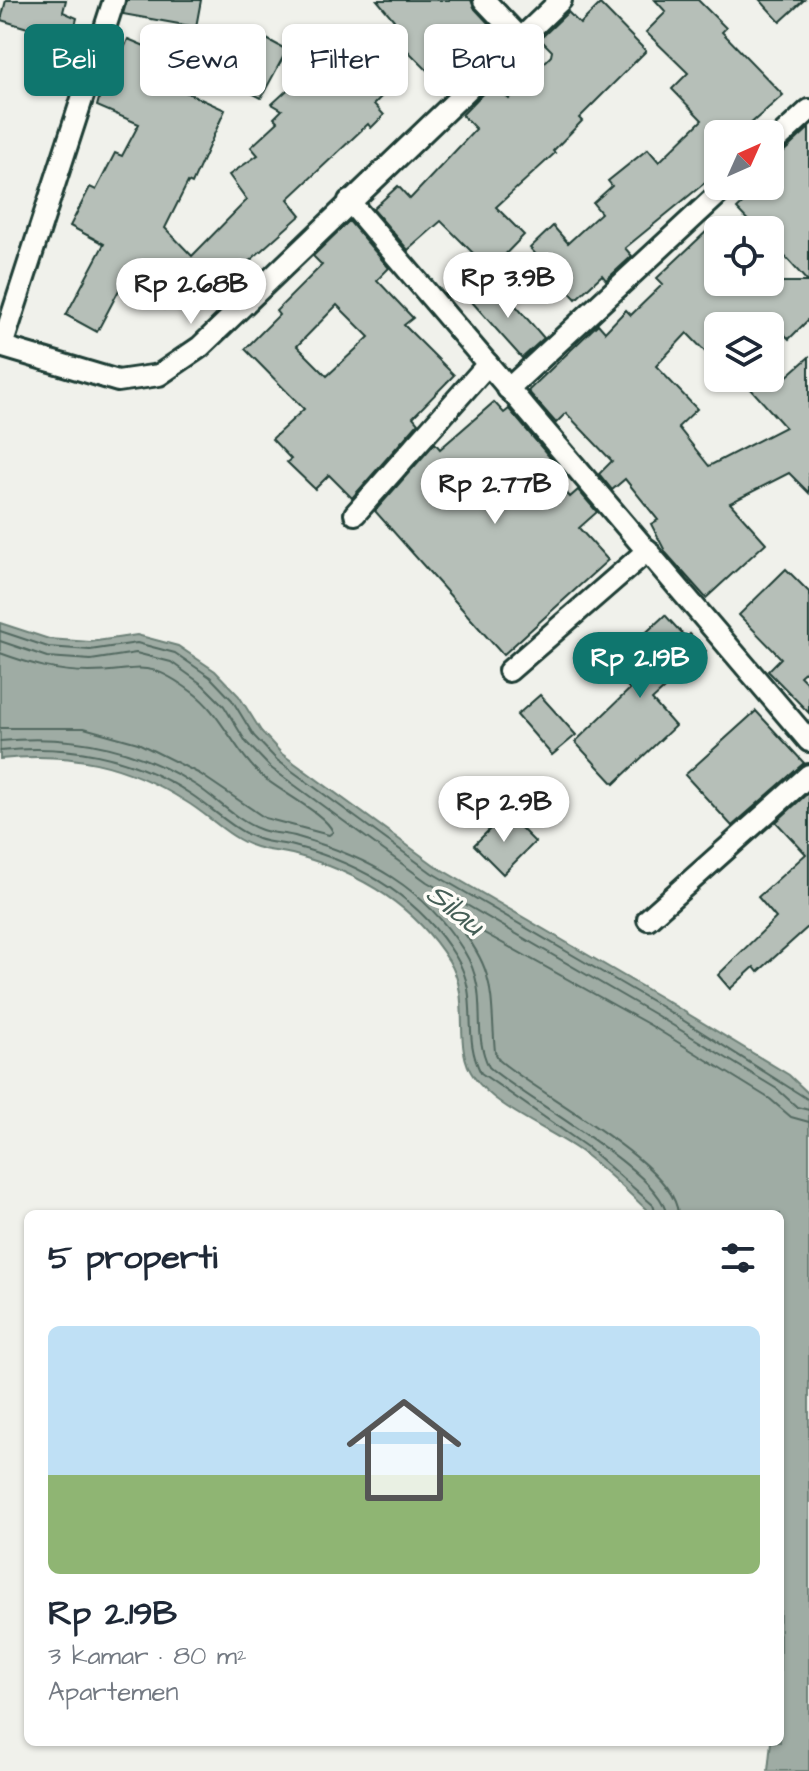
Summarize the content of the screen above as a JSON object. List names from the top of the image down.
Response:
{
  "water": ["Silau"],
  "north": "top right",
  "page": {
    "chip": [
      "Beli",
      "Sewa",
      "Filter",
      "Baru"
    ],
    "price": [
      "Rp 3.9B",
      "Rp 2.68B",
      "Rp 2.77B",
      "Rp 2.19B",
      "Rp 2.9B"
    ],
    "heading": "5 properti",
    "list": [
      {
        "name": "Rp 2.19B",
        "note": "3 kamar · 80 m² · Apartemen"
      }
    ]
  }
}
